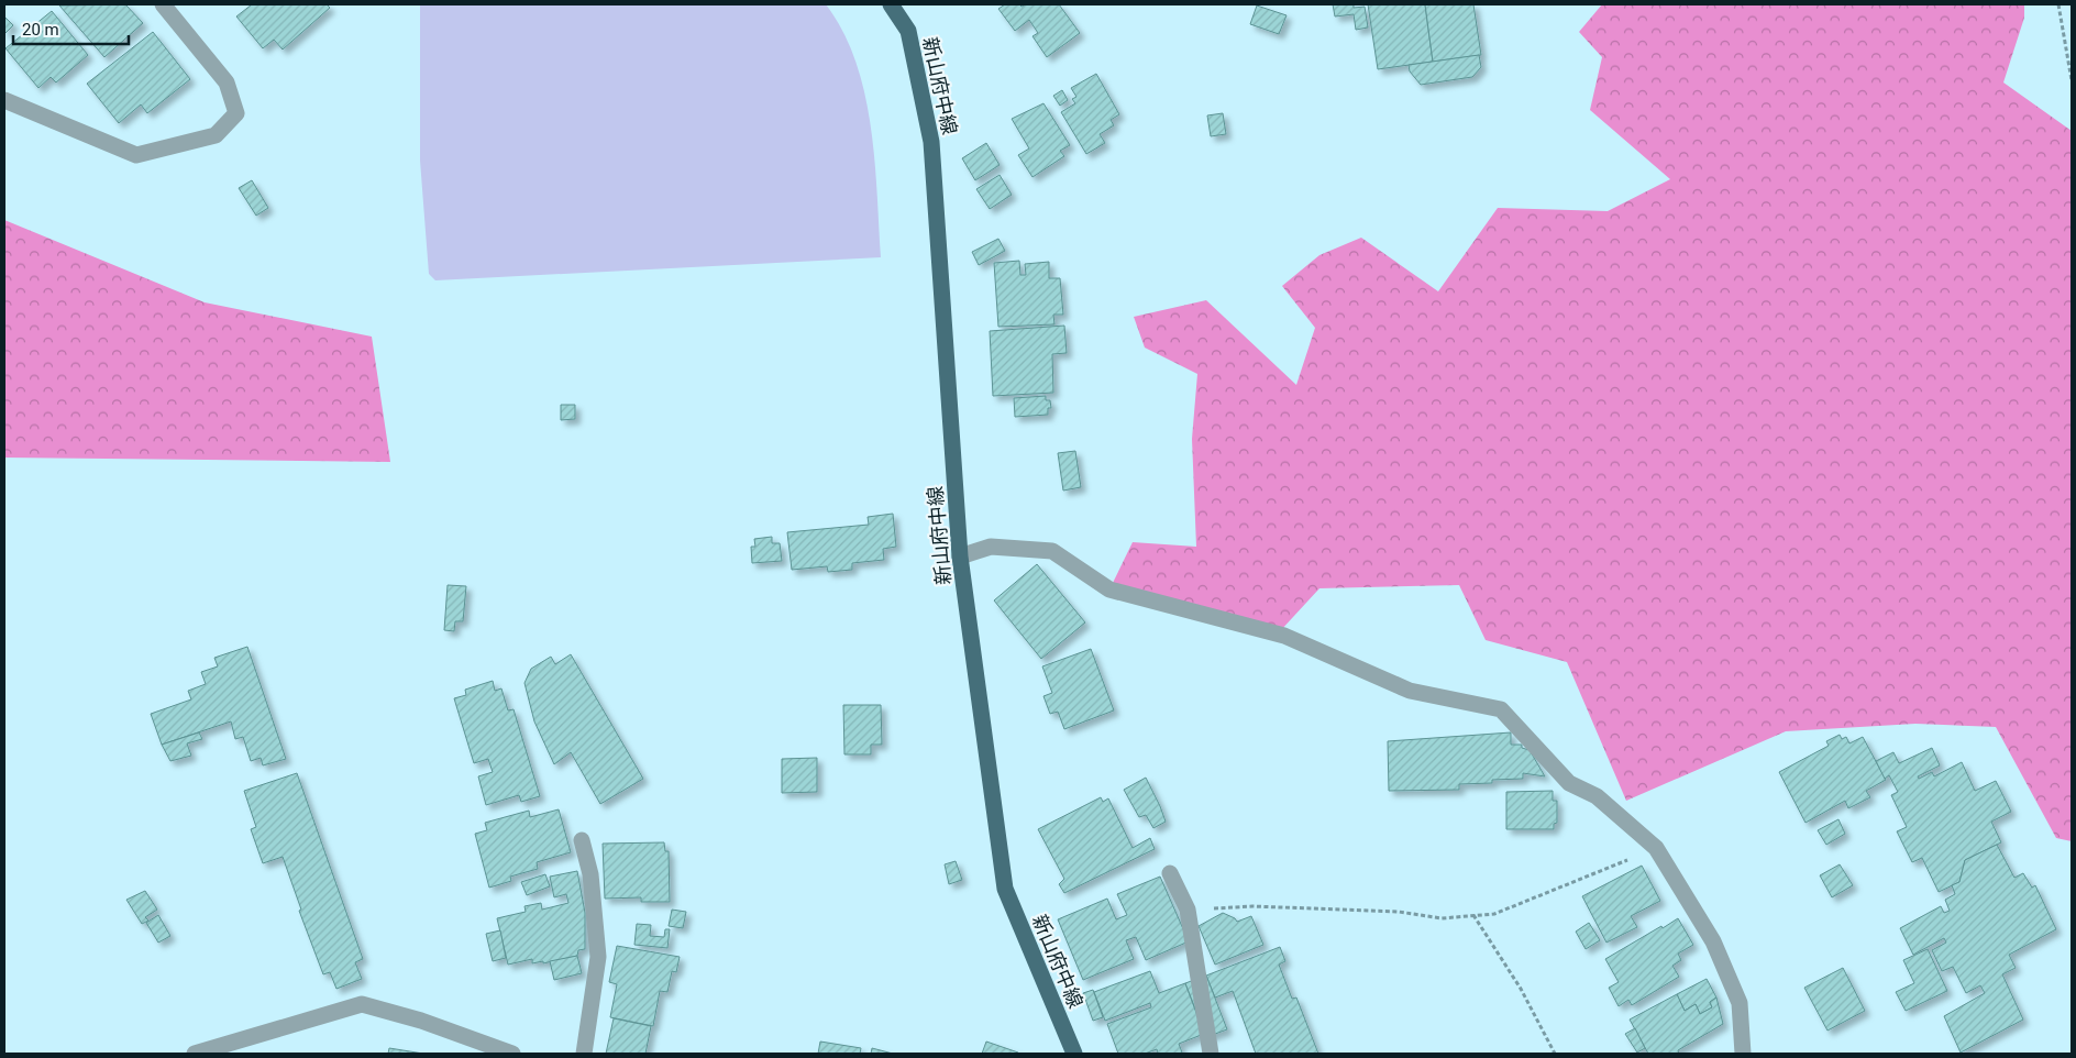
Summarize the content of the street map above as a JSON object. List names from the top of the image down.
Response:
{
  "streets": {
    "main road": ["新山府中線"]
  },
  "scale_bar": "20 m"
}
